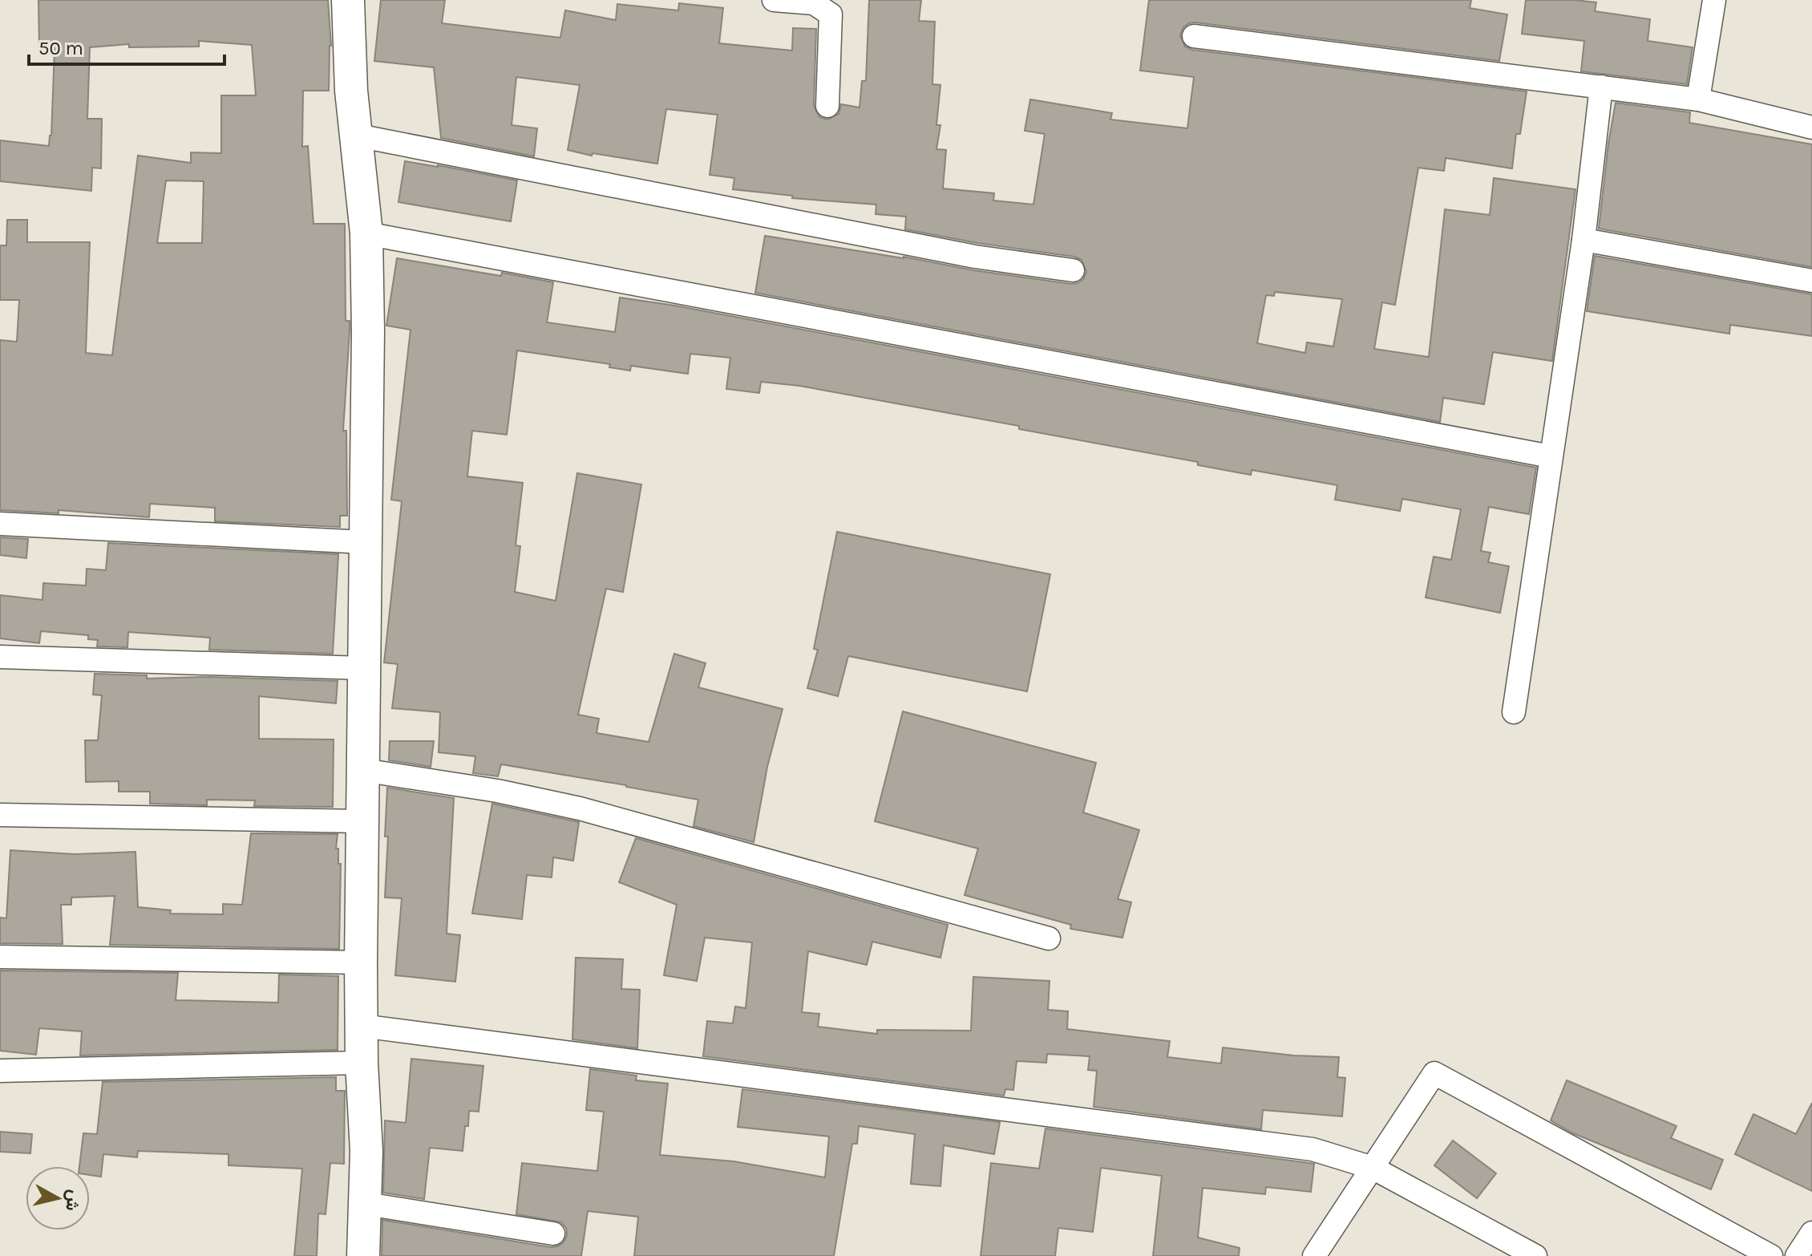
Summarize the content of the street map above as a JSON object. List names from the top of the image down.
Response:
{
  "scale_bar": "50 m",
  "north": "right"
}
